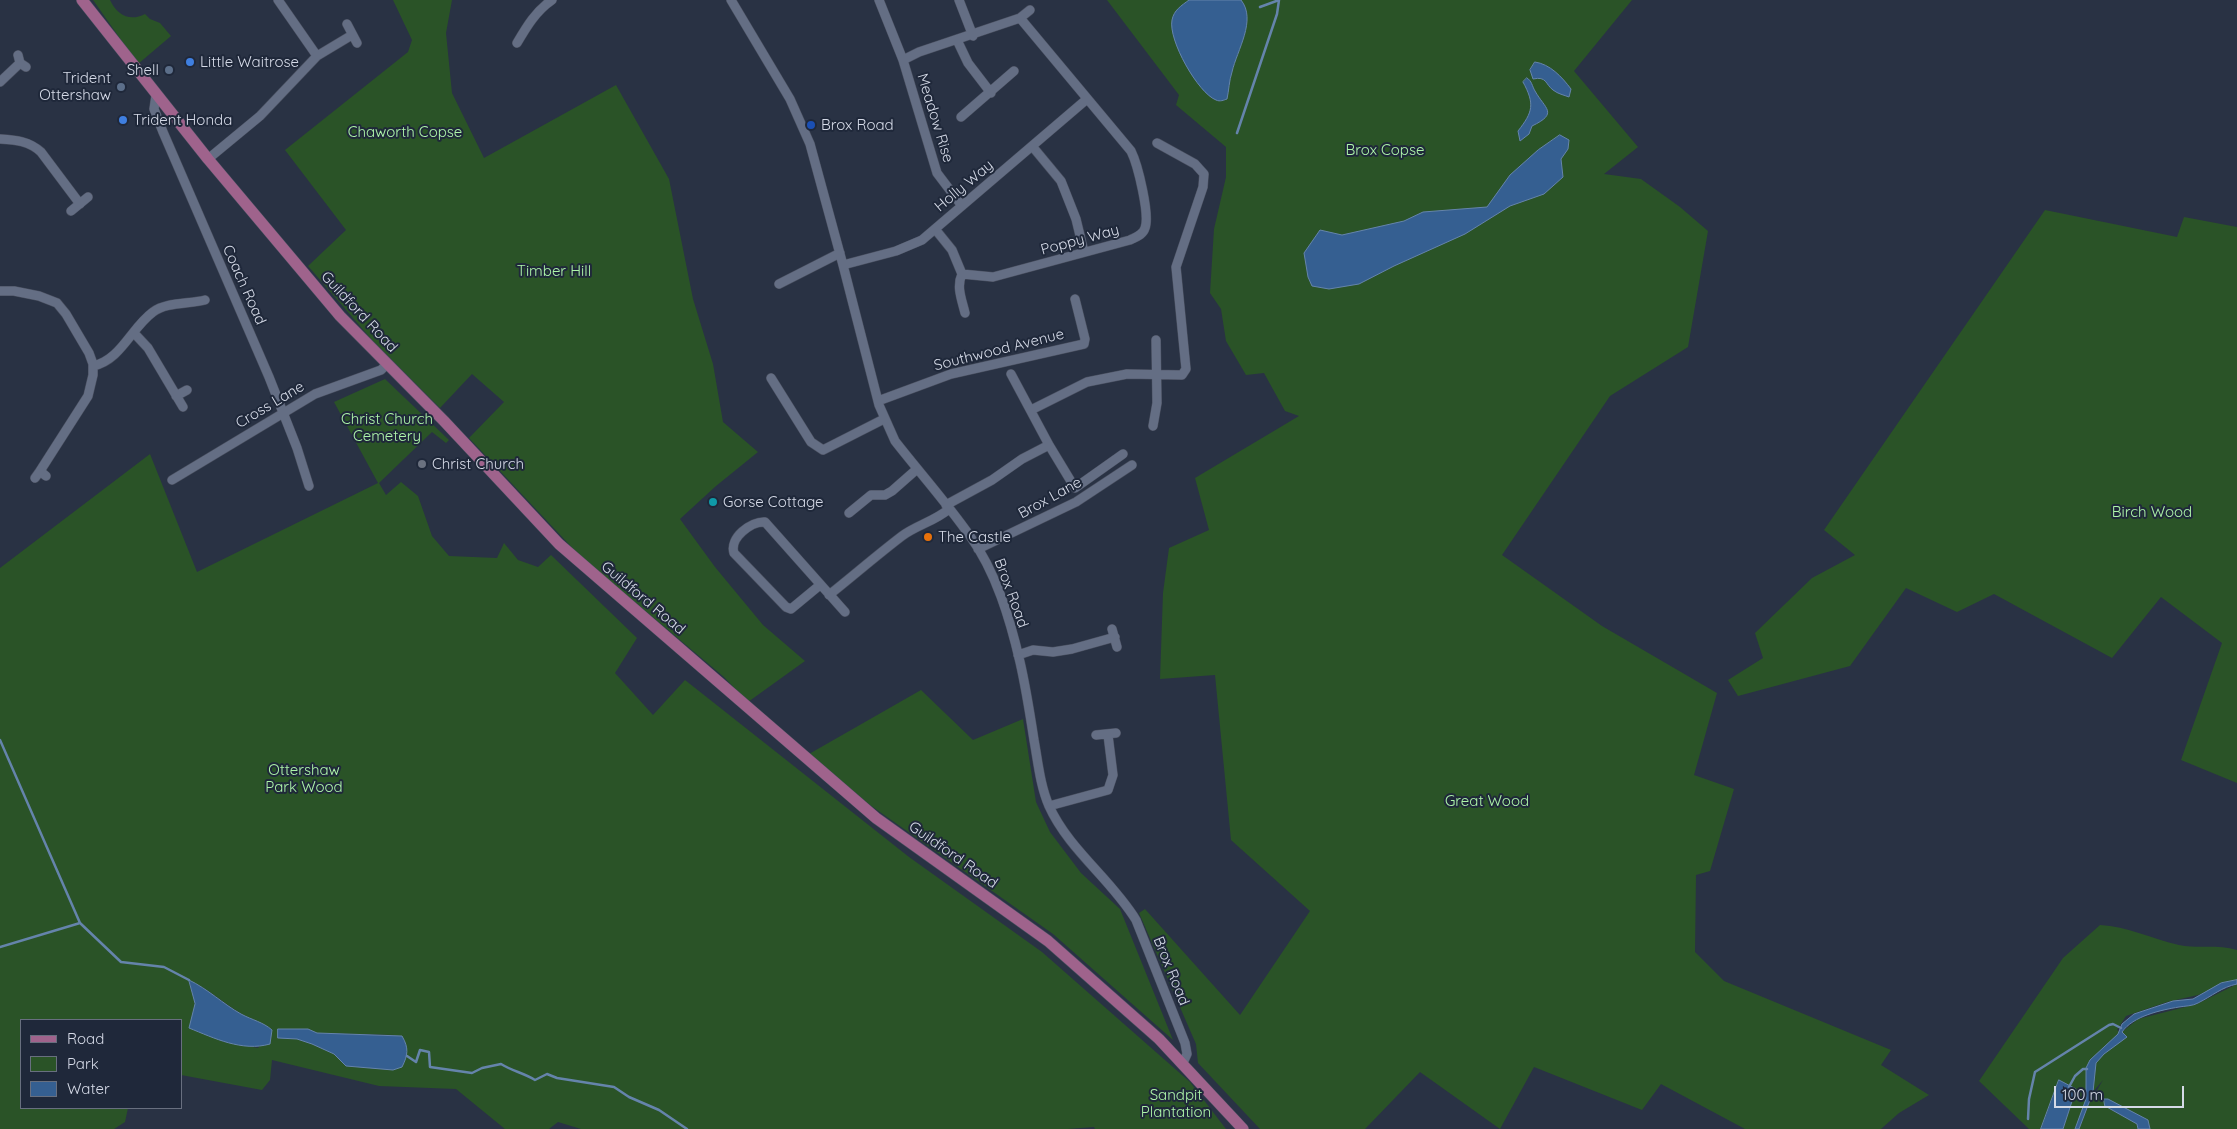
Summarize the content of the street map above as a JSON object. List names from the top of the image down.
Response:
{
  "streets": {
    "main road": ["Guildford Road"],
    "street": [
      "Meadow Rise",
      "Holly Way",
      "Poppy Way",
      "Coach Road",
      "Southwood Avenue",
      "Cross Lane",
      "Brox Lane",
      "Brox Road"
    ]
  },
  "crossings": [
    ["Meadow Rise", "Holly Way"],
    ["Holly Way", "Poppy Way"],
    ["Holly Way", "Brox Road"],
    ["Coach Road", "Guildford Road"],
    ["Coach Road", "Cross Lane"],
    ["Guildford Road", "Cross Lane"],
    ["Guildford Road", "Brox Road"],
    ["Southwood Avenue", "Brox Road"],
    ["Brox Lane", "Brox Road"]
  ],
  "parks": [
    "Chaworth Copse",
    "Brox Copse",
    "Timber Hill",
    "Christ Church Cemetery",
    "Birch Wood",
    "Ottershaw Park Wood",
    "Great Wood",
    "Sandpit Plantation"
  ],
  "places": [
    "Little Waitrose",
    "Shell",
    "Trident Ottershaw",
    "Trident Honda",
    "Brox Road",
    "Christ Church",
    "Gorse Cottage",
    "The Castle"
  ],
  "legend": ["Road", "Park", "Water"],
  "scale_bar": "100 m"
}
